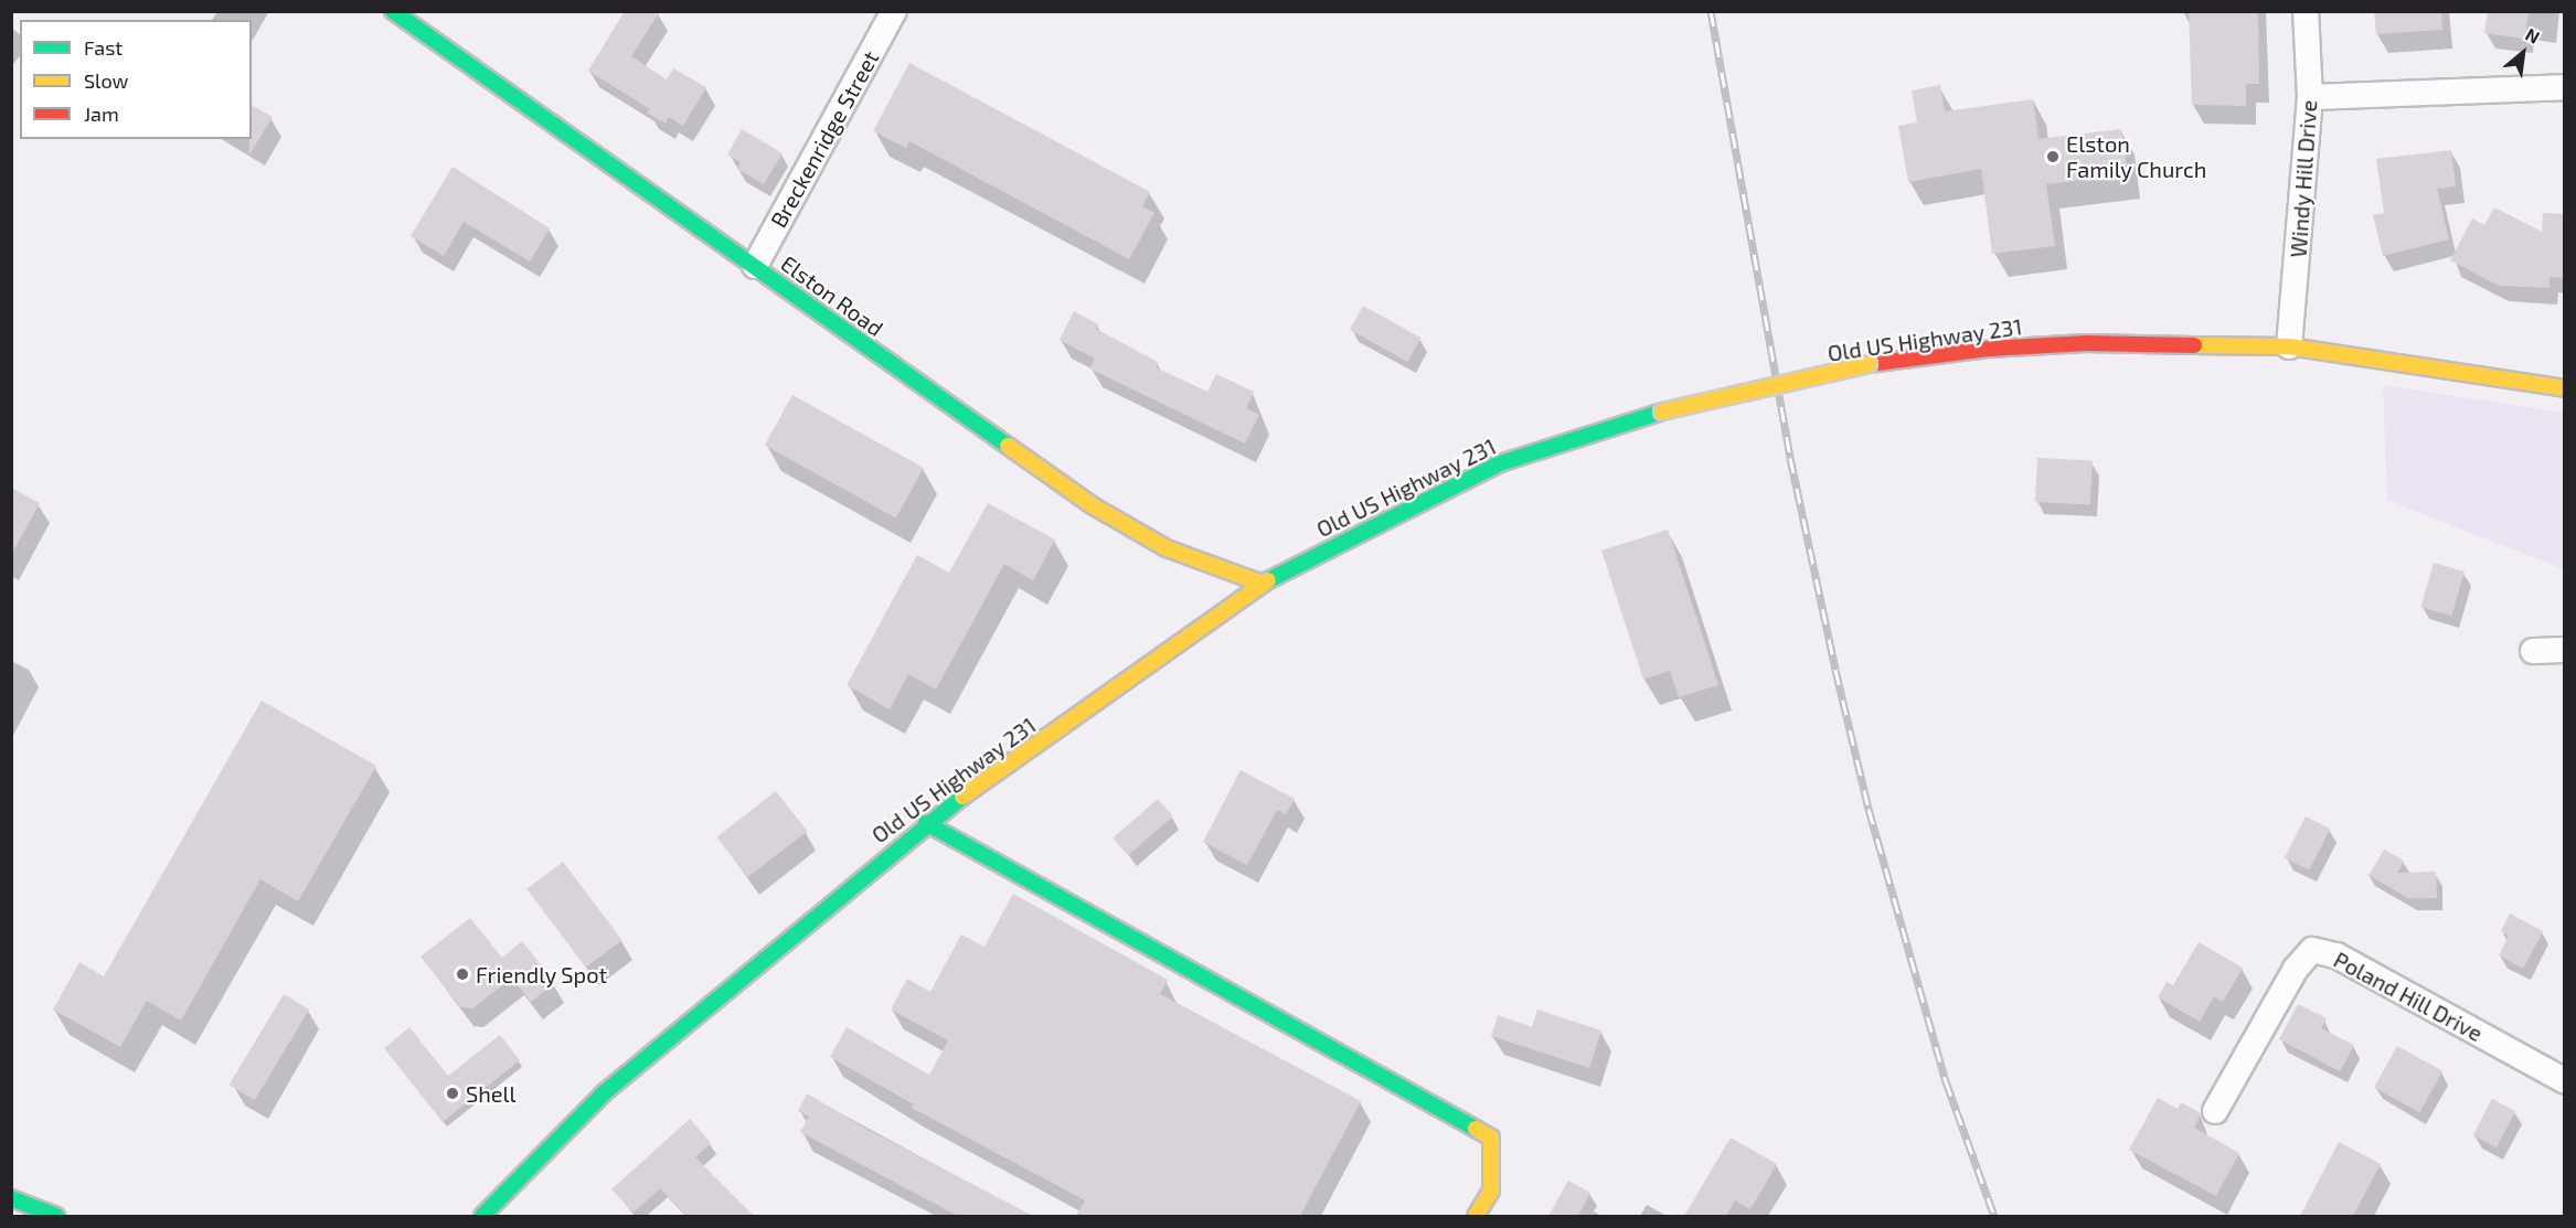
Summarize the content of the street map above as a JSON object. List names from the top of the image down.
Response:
{
  "streets": {
    "main road": ["Elston Road", "Old US Highway 231"],
    "street": ["Breckenridge Street", "Windy Hill Drive", "Poland Hill Drive"]
  },
  "crossings": [
    ["Breckenridge Street", "Elston Road"],
    ["Windy Hill Drive", "Old US Highway 231"],
    ["Elston Road", "Old US Highway 231"]
  ],
  "places": ["Elston Family Church", "Friendly Spot", "Shell"],
  "legend": ["Fast", "Slow", "Jam"],
  "north": "top right"
}
